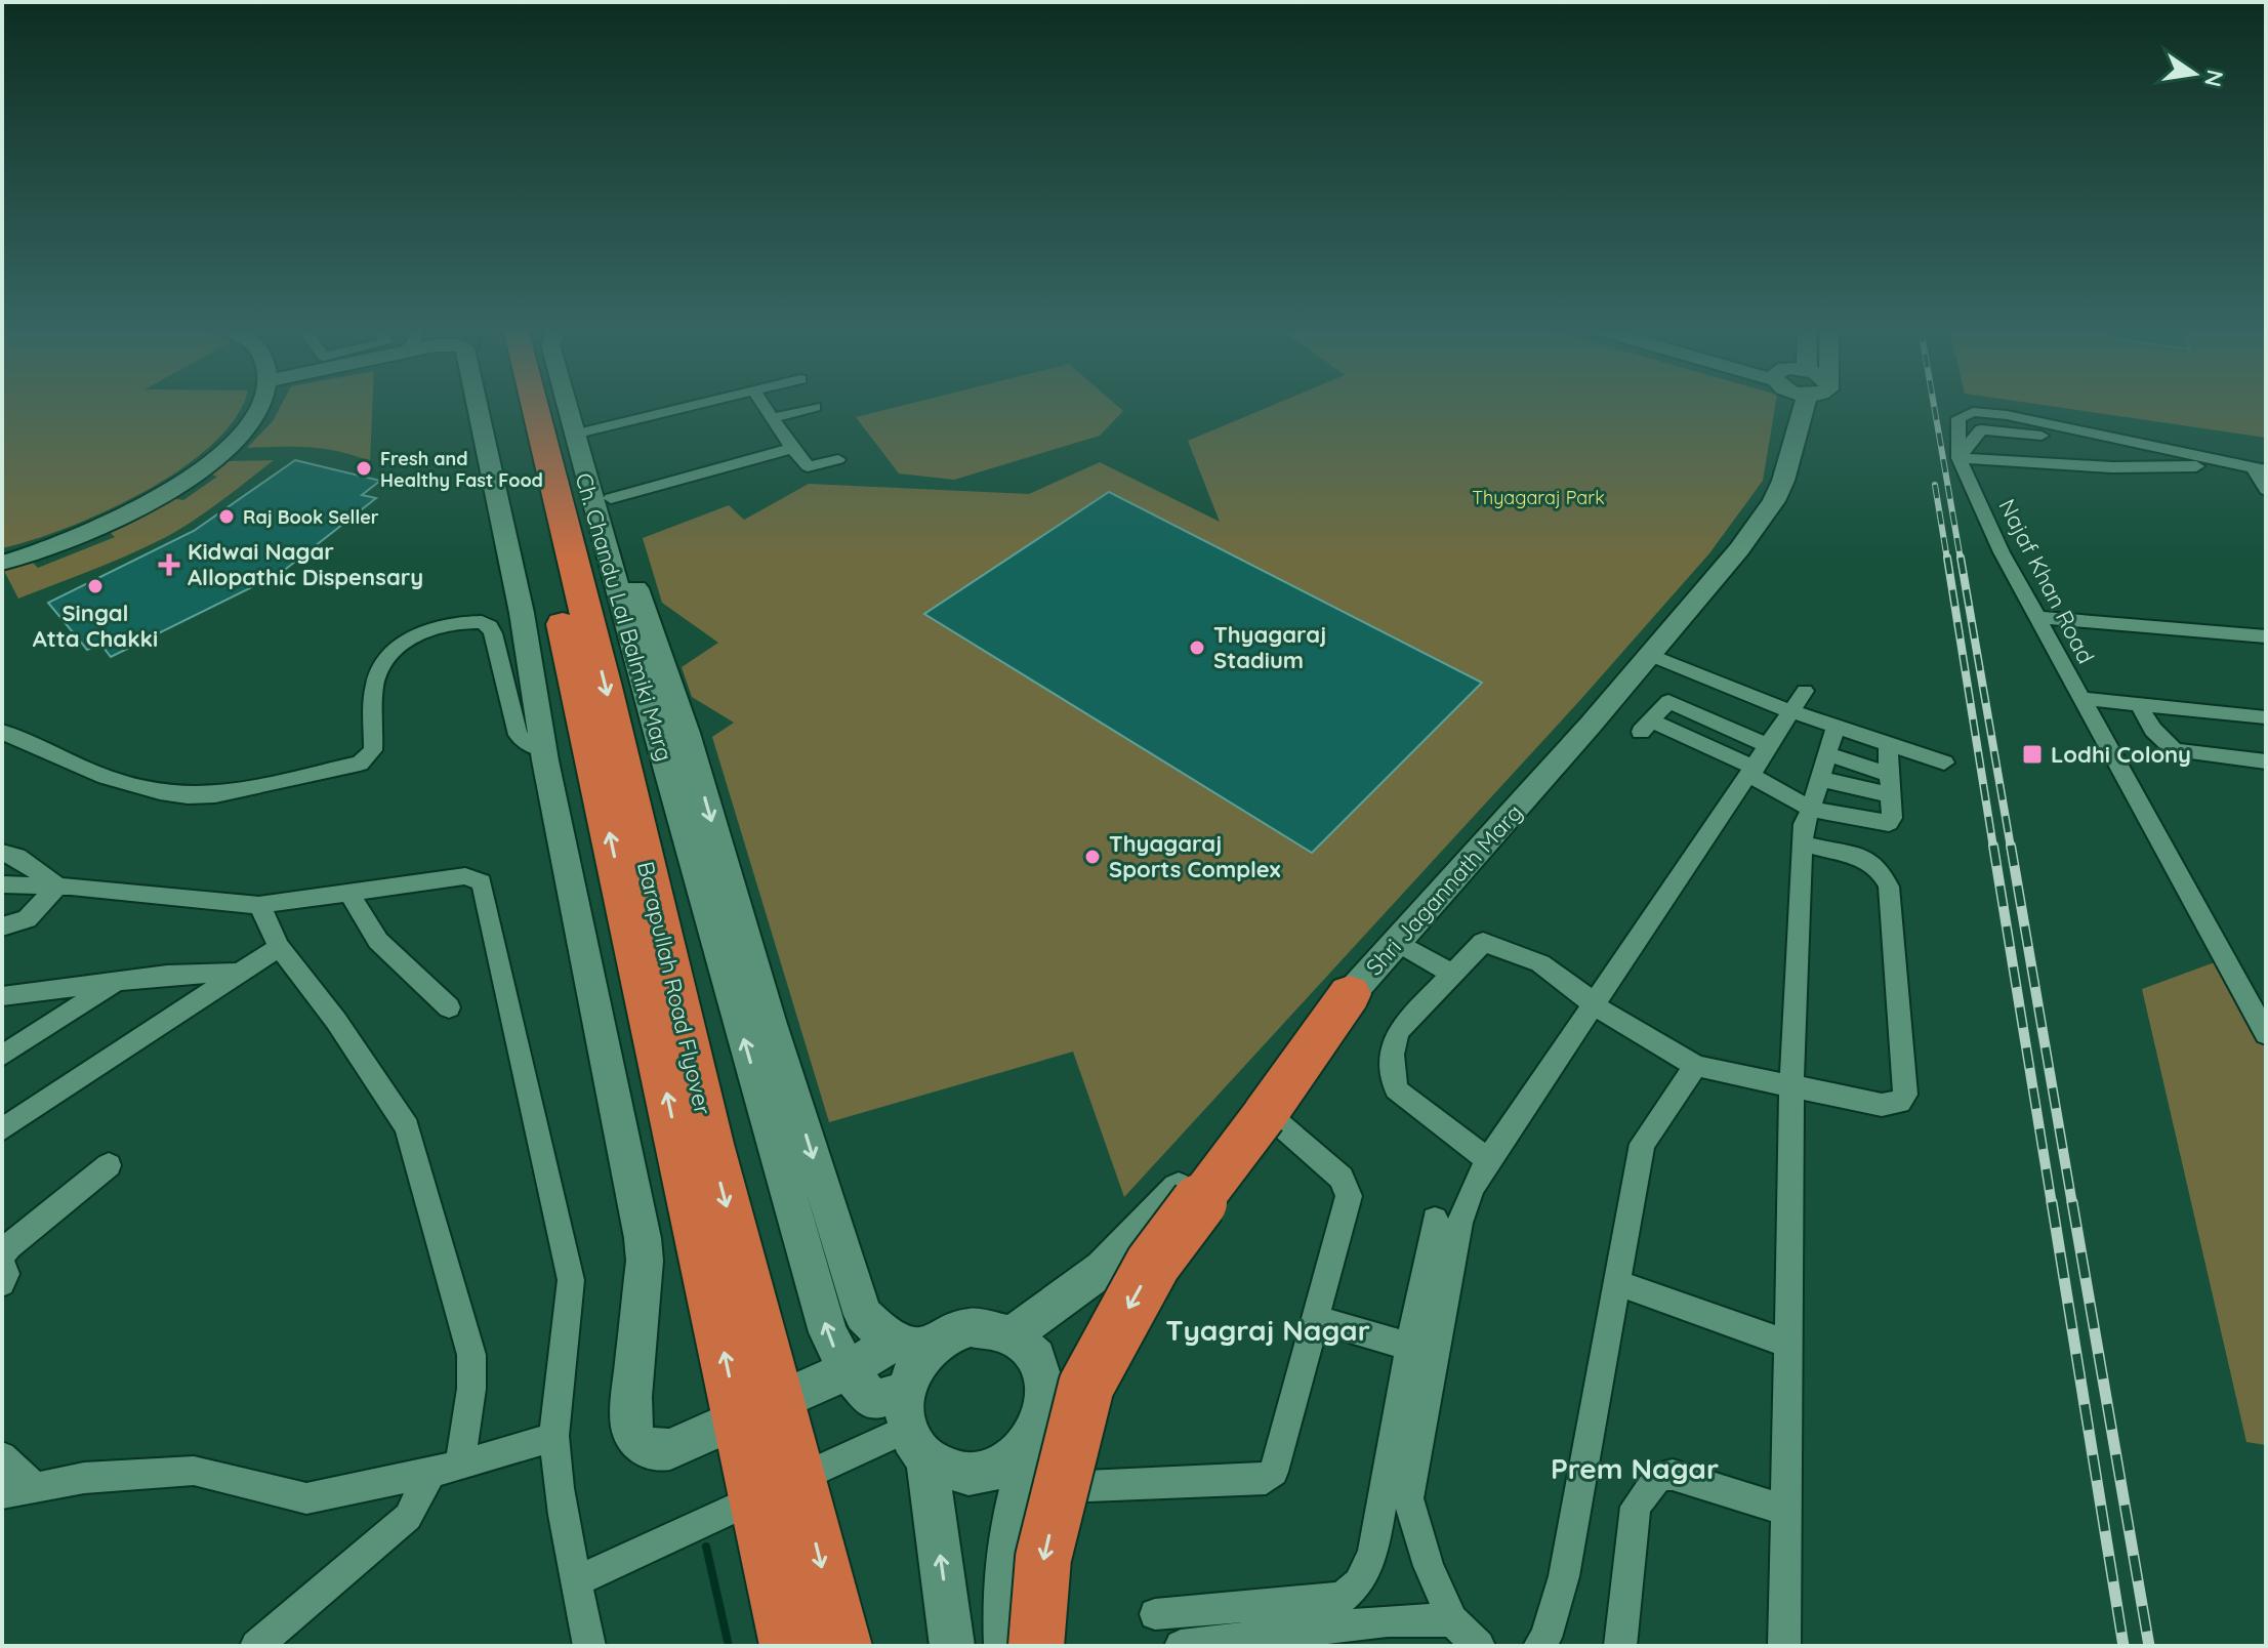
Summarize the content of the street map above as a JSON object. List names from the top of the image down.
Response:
{
  "streets": {
    "highway": ["Barapullah Road Flyover"],
    "street": ["Najaf Khan Road", "Ch. Chandu Lal Balmiki Marg", "Shri Jagannath Marg"]
  },
  "crossings": [
    ["Ch. Chandu Lal Balmiki Marg", "Shri Jagannath Marg"]
  ],
  "districts": ["Tyagraj Nagar", "Prem Nagar"],
  "parks": ["Thyagaraj Park"],
  "places": {
    "other": [
      "Fresh and Healthy Fast Food",
      "Raj Book Seller",
      "Singal Atta Chakki",
      "Thyagaraj Stadium",
      "Thyagaraj Sports Complex"
    ],
    "health": ["Kidwai Nagar Allopathic Dispensary"],
    "transit": ["Lodhi Colony"]
  },
  "north": "right"
}
